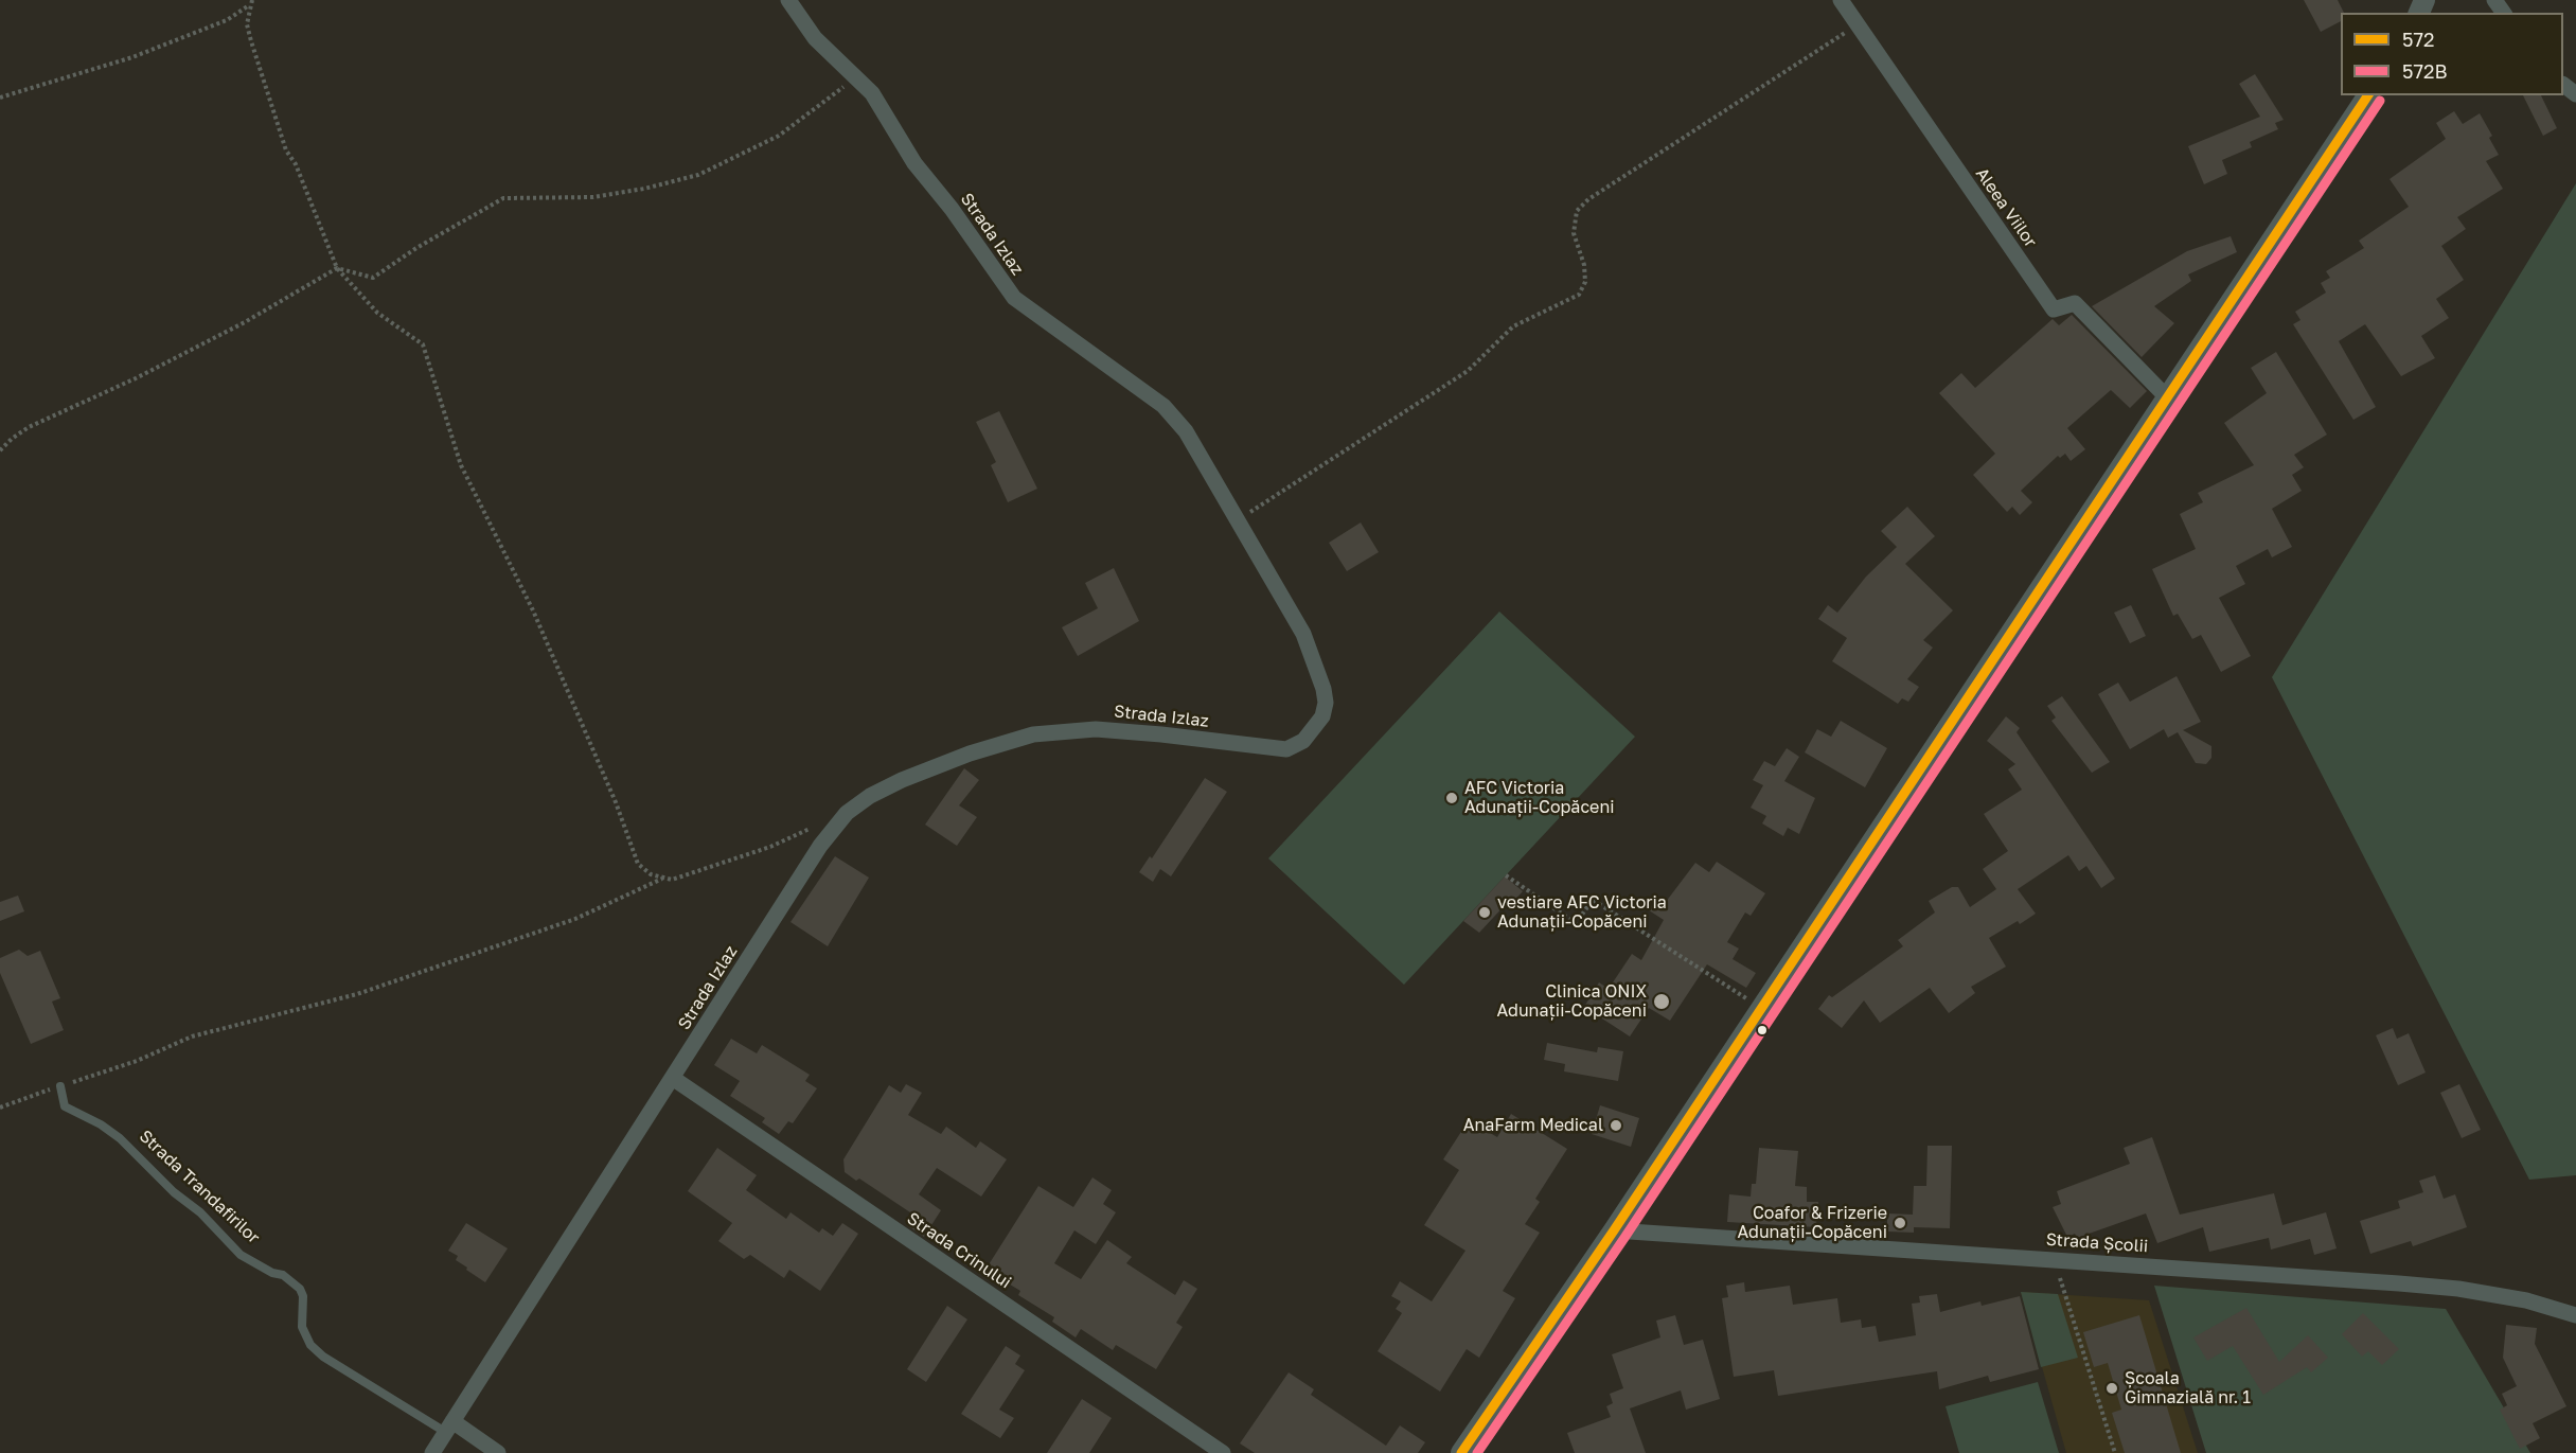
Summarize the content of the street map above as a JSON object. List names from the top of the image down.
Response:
{
  "streets": {
    "street": [
      "Aleea Viilor",
      "Strada Izlaz",
      "Strada Trandafirilor",
      "Strada Școlii",
      "Strada Crinului"
    ]
  },
  "crossings": [
    ["Strada Izlaz", "Strada Trandafirilor"],
    ["Strada Izlaz", "Strada Crinului"]
  ],
  "places": [
    "AFC Victoria Adunații-Copăceni",
    "vestiare AFC Victoria Adunații-Copăceni",
    "Clinica ONIX Adunații-Copăceni",
    "AnaFarm Medical",
    "Coafor & Frizerie Adunații-Copăceni",
    "Școala Gimnazială nr. 1"
  ],
  "lines": ["transit line 572", "transit line 572B"],
  "legend": ["572", "572B"]
}
